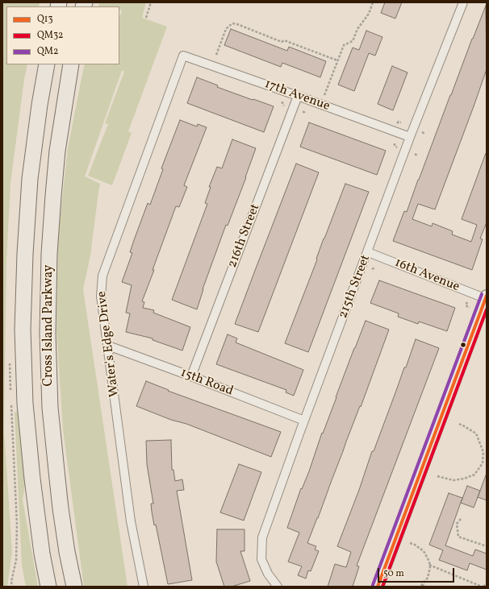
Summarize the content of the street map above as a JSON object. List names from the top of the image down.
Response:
{
  "streets": {
    "highway": ["Cross Island Parkway"],
    "street": [
      "17th Avenue",
      "216th Street",
      "16th Avenue",
      "215th Street",
      "Water's Edge Drive",
      "15th Road"
    ]
  },
  "crossings": [
    ["17th Avenue", "216th Street"],
    ["17th Avenue", "215th Street"],
    ["17th Avenue", "Water's Edge Drive"],
    ["216th Street", "15th Road"],
    ["16th Avenue", "215th Street"],
    ["215th Street", "15th Road"],
    ["Water's Edge Drive", "15th Road"]
  ],
  "lines": ["transit line QM2", "transit line Q13", "transit line QM32"],
  "legend": ["Q13", "QM32", "QM2"],
  "scale_bar": "50 m"
}
